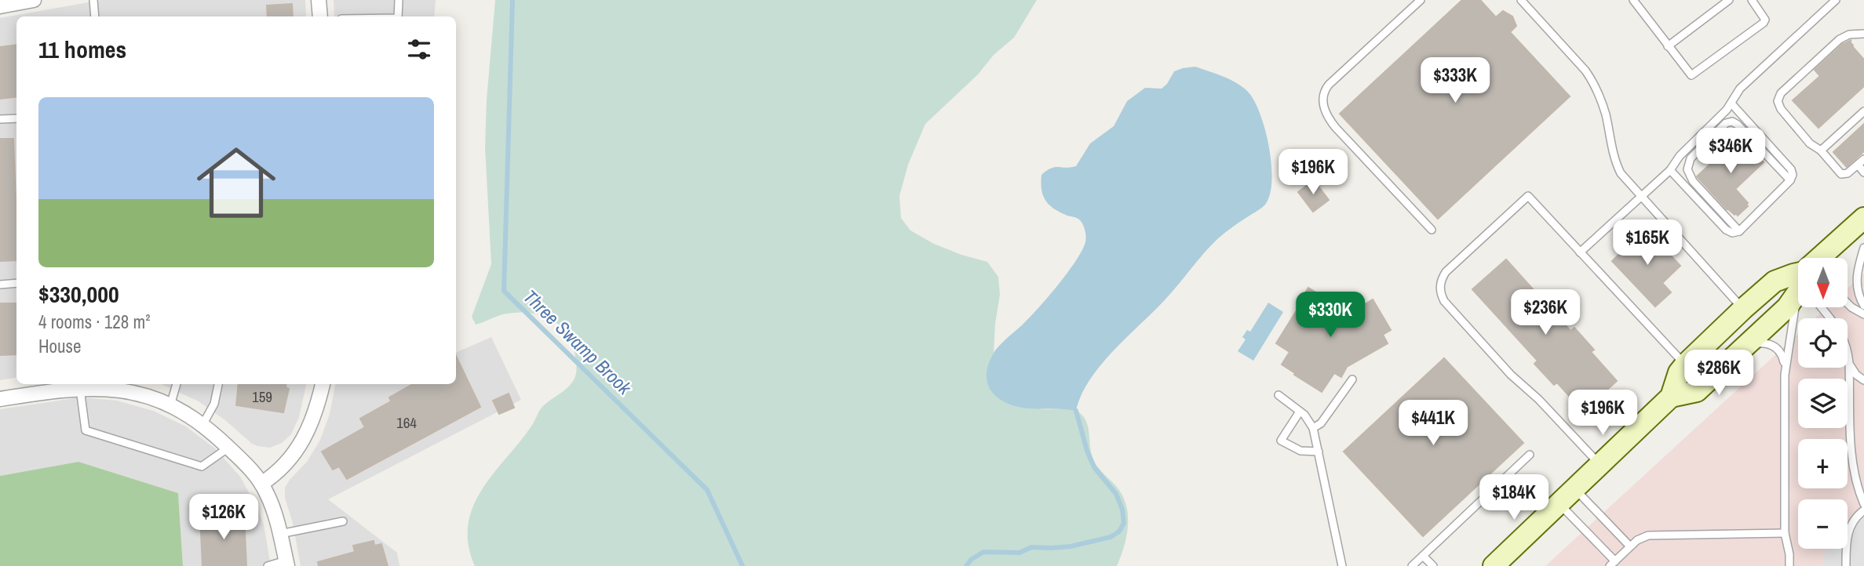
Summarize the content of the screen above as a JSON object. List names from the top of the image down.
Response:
{
  "water": ["Three Swamp Brook"],
  "house_numbers": ["159", "164"],
  "north": "bottom",
  "page": {
    "heading": "11 homes",
    "price": [
      "$333K",
      "$346K",
      "$196K",
      "$165K",
      "$236K",
      "$330K",
      "$286K",
      "$196K",
      "$441K",
      "$184K",
      "$126K"
    ],
    "list": [
      {
        "name": "$330,000",
        "note": "4 rooms · 128 m² · House"
      }
    ],
    "map_buttons": ["+", "−"]
  }
}
